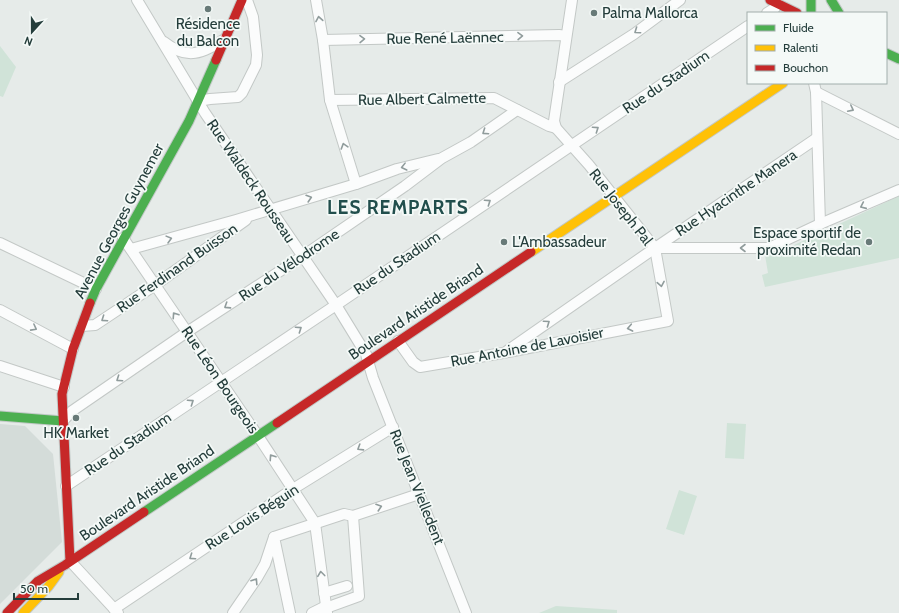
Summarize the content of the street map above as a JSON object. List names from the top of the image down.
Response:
{
  "streets": {
    "main road": ["Avenue Georges Guynemer", "Boulevard Aristide Briand"],
    "street": [
      "Rue René Laënnec",
      "Rue du Stadium",
      "Rue Albert Calmette",
      "Rue Waldeck Rousseau",
      "Rue Hyacinthe Manera",
      "Rue Joseph Pal",
      "Rue du Vélodrome",
      "Rue Ferdinand Buisson",
      "Rue Antoine de Lavoisier",
      "Rue Léon Bourgeois",
      "Rue Jean Vielledent",
      "Rue Louis Béguin"
    ]
  },
  "crossings": [
    ["Rue du Stadium", "Rue Waldeck Rousseau"],
    ["Rue du Stadium", "Rue Joseph Pal"],
    ["Rue du Stadium", "Avenue Georges Guynemer"],
    ["Rue du Stadium", "Rue Léon Bourgeois"],
    ["Rue Albert Calmette", "Rue Joseph Pal"],
    ["Rue Albert Calmette", "Rue du Vélodrome"],
    ["Rue Waldeck Rousseau", "Avenue Georges Guynemer"],
    ["Rue Waldeck Rousseau", "Rue du Vélodrome"],
    ["Rue Waldeck Rousseau", "Rue Ferdinand Buisson"],
    ["Rue Waldeck Rousseau", "Boulevard Aristide Briand"],
    ["Rue Waldeck Rousseau", "Rue Jean Vielledent"],
    ["Rue Hyacinthe Manera", "Rue Joseph Pal"],
    ["Rue Hyacinthe Manera", "Rue Antoine de Lavoisier"],
    ["Rue Joseph Pal", "Boulevard Aristide Briand"],
    ["Rue Joseph Pal", "Rue Antoine de Lavoisier"],
    ["Avenue Georges Guynemer", "Rue du Vélodrome"],
    ["Avenue Georges Guynemer", "Rue Ferdinand Buisson"],
    ["Avenue Georges Guynemer", "Boulevard Aristide Briand"],
    ["Avenue Georges Guynemer", "Rue Léon Bourgeois"],
    ["Rue du Vélodrome", "Rue Ferdinand Buisson"],
    ["Rue du Vélodrome", "Rue Léon Bourgeois"],
    ["Rue Ferdinand Buisson", "Rue Léon Bourgeois"],
    ["Boulevard Aristide Briand", "Rue Antoine de Lavoisier"],
    ["Boulevard Aristide Briand", "Rue Léon Bourgeois"],
    ["Boulevard Aristide Briand", "Rue Jean Vielledent"],
    ["Rue Léon Bourgeois", "Rue Louis Béguin"],
    ["Rue Jean Vielledent", "Rue Louis Béguin"]
  ],
  "one_way": [
    "Rue René Laënnec",
    "Rue du Stadium",
    "Rue Hyacinthe Manera",
    "Rue du Vélodrome",
    "Rue Antoine de Lavoisier",
    "Rue Léon Bourgeois"
  ],
  "districts": ["LES REMPARTS"],
  "places": [
    "Résidence du Balcon",
    "Palma Mallorca",
    "L'Ambassadeur",
    "Espace sportif de proximité Redan",
    "HK Market"
  ],
  "legend": ["Fluide", "Ralenti", "Bouchon"],
  "scale_bar": "50 m",
  "north": "bottom"
}
